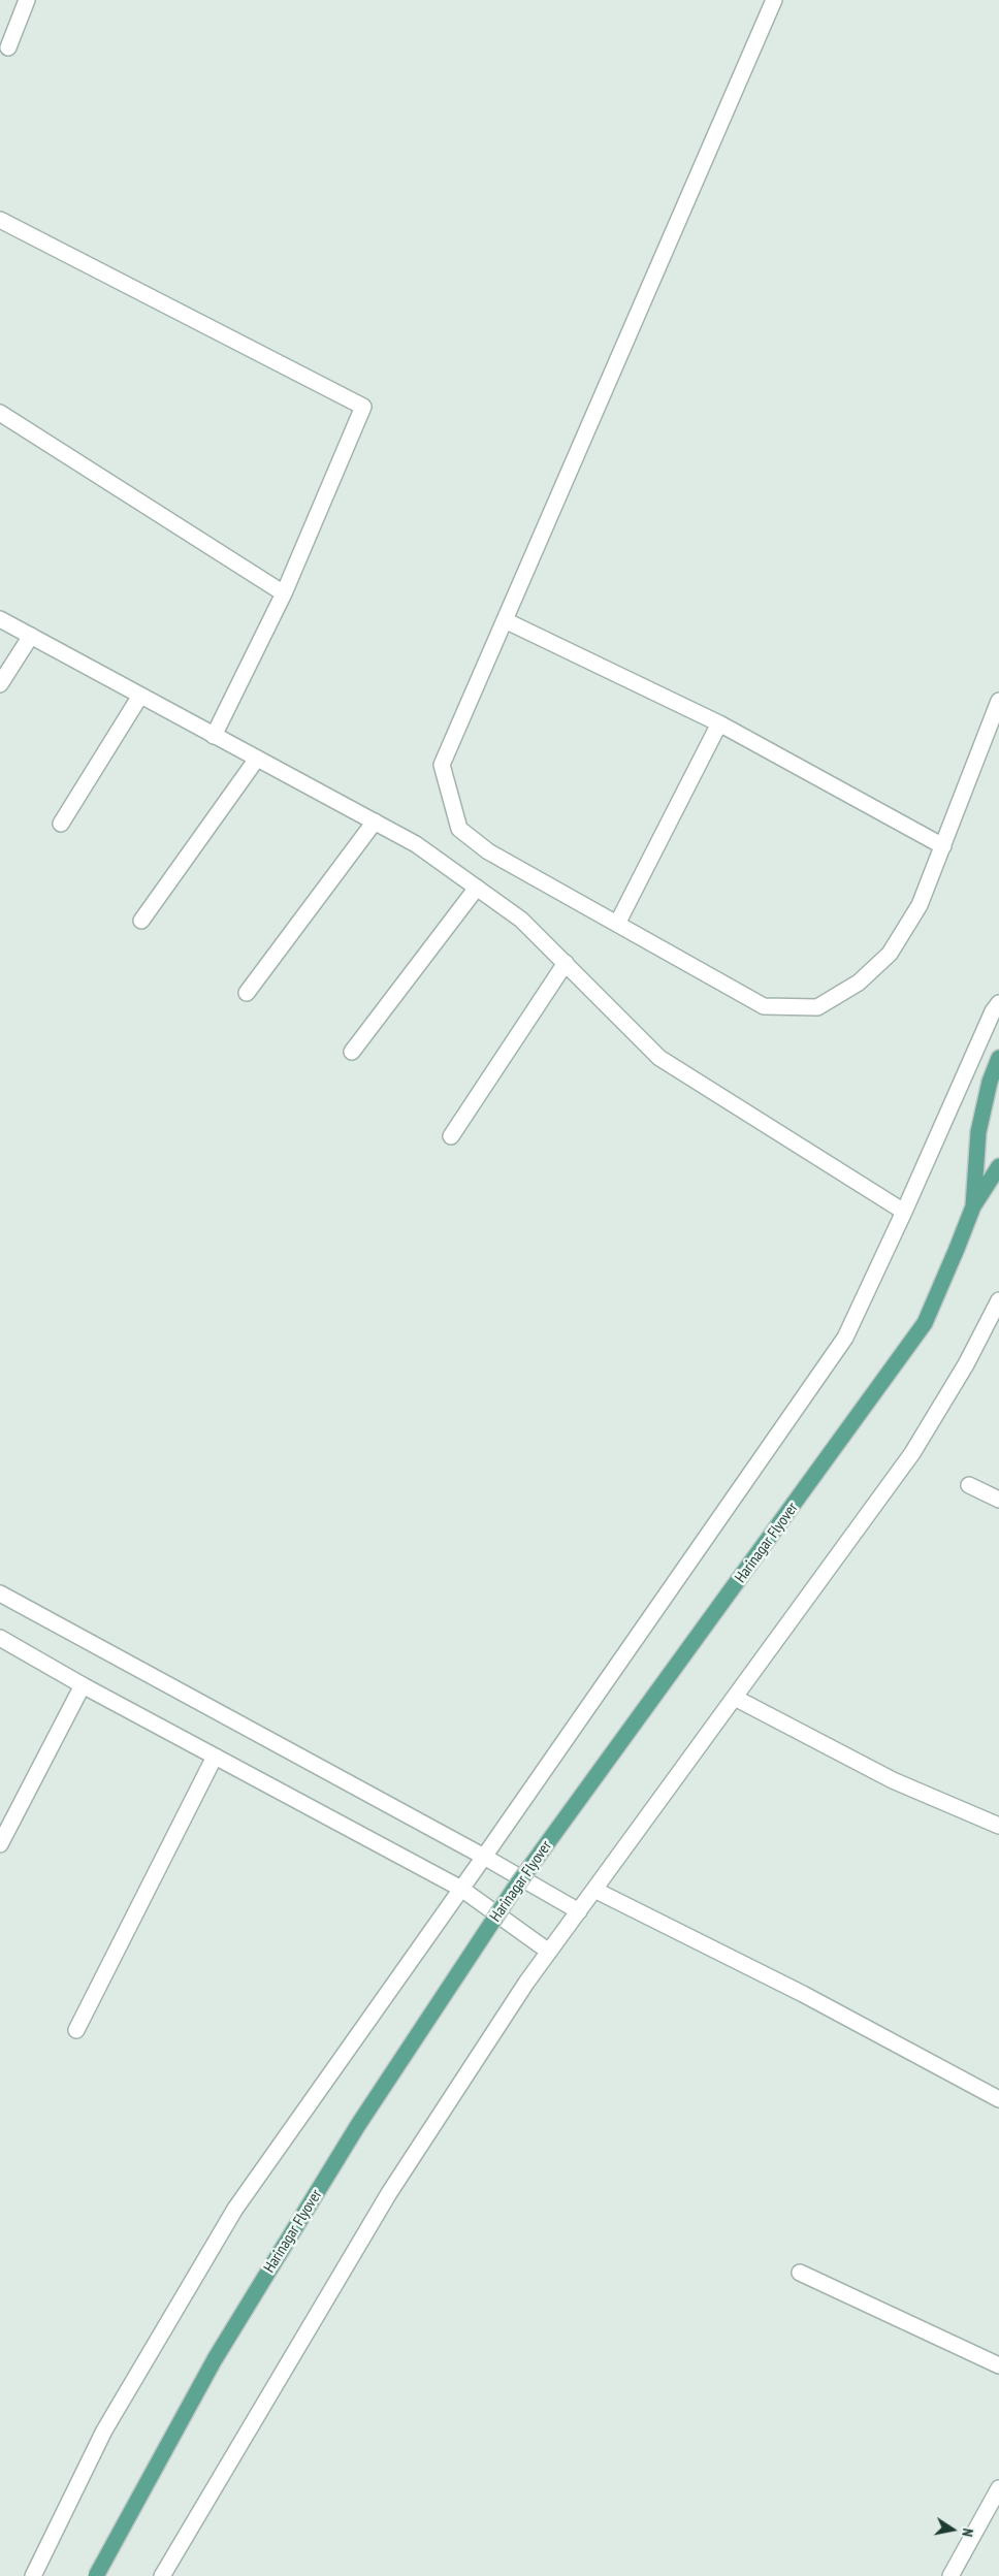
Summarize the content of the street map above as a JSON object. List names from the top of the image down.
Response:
{
  "streets": {
    "main road": ["Harinagar Flyover"]
  },
  "north": "right"
}
